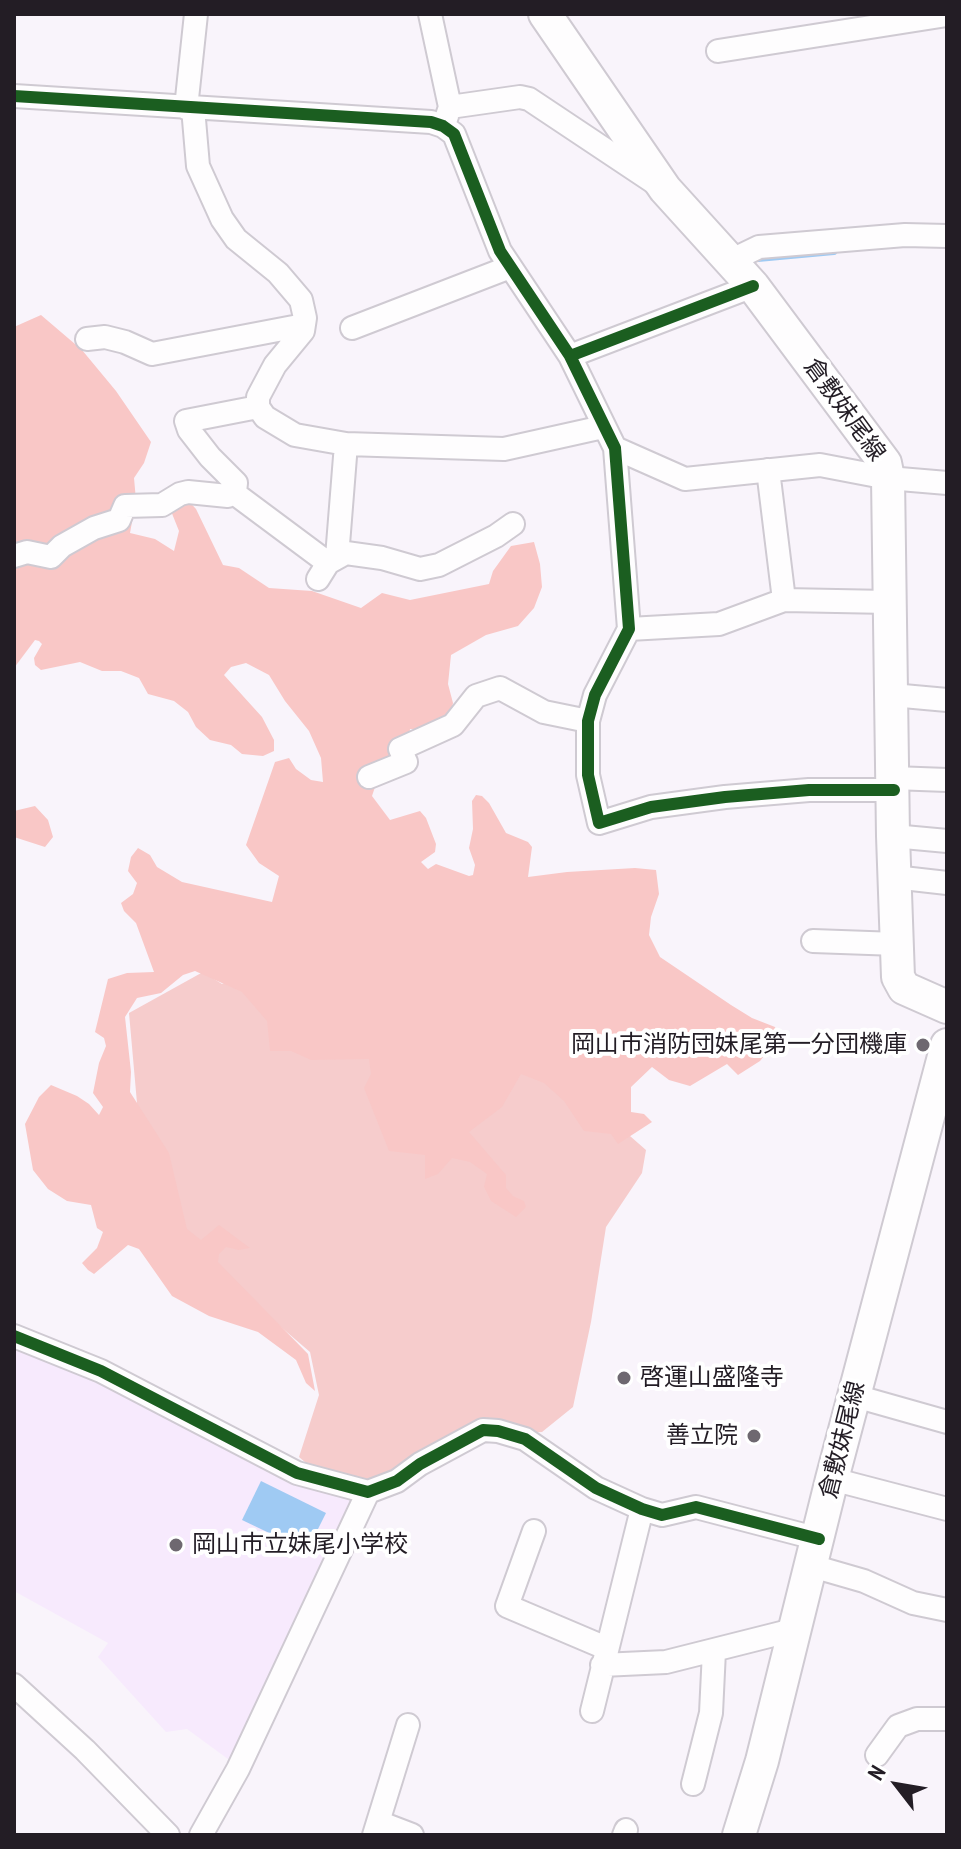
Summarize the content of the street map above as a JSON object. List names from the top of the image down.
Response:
{
  "streets": {
    "main road": ["倉敷妹尾線"]
  },
  "places": [
    "岡山市消防団妹尾第一分団機庫",
    "啓運山盛隆寺",
    "善立院",
    "岡山市立妹尾小学校"
  ],
  "north": "top left"
}
